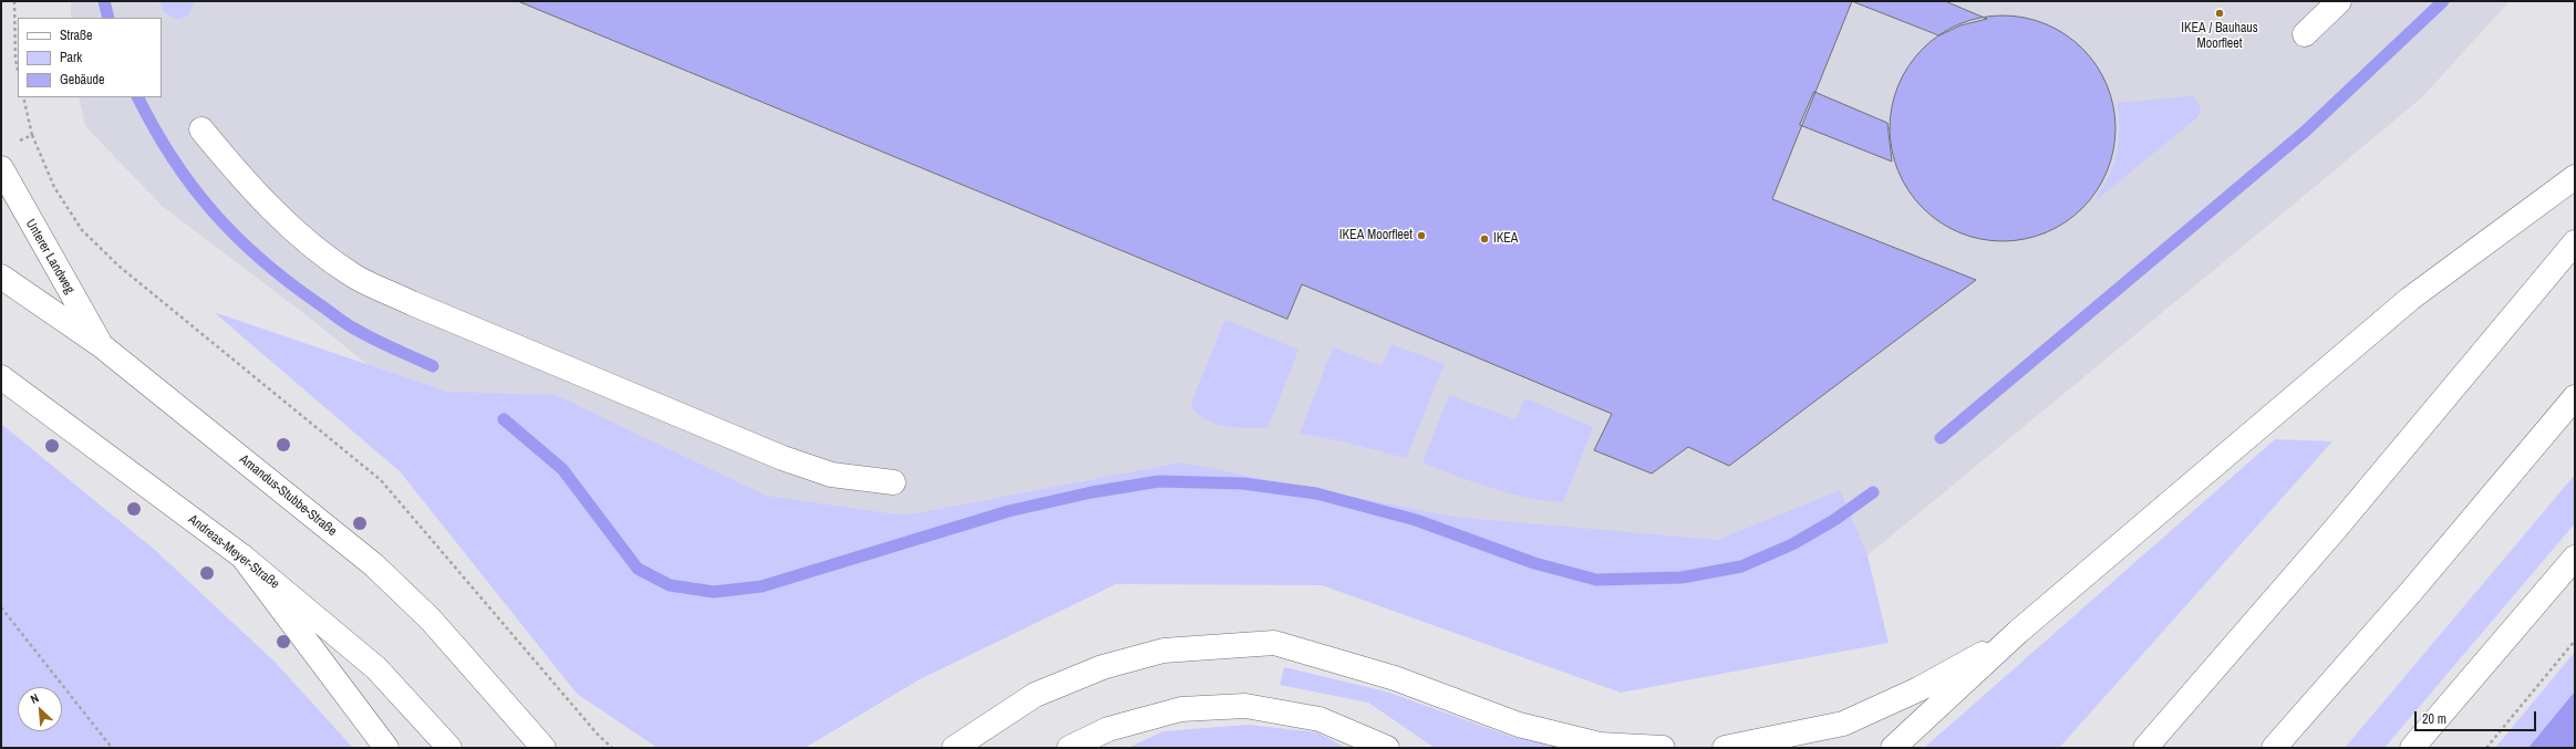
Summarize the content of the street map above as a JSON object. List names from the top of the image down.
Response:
{
  "streets": {
    "main road": ["Unterer Landweg", "Amandus-Stubbe-Straße", "Andreas-Meyer-Straße"]
  },
  "crossings": [
    ["Unterer Landweg", "Amandus-Stubbe-Straße"]
  ],
  "places": ["IKEA / Bauhaus Moorfleet", "IKEA Moorfleet", "IKEA"],
  "legend": ["Straße", "Park", "Gebäude"],
  "scale_bar": "20 m",
  "north": "top left"
}
